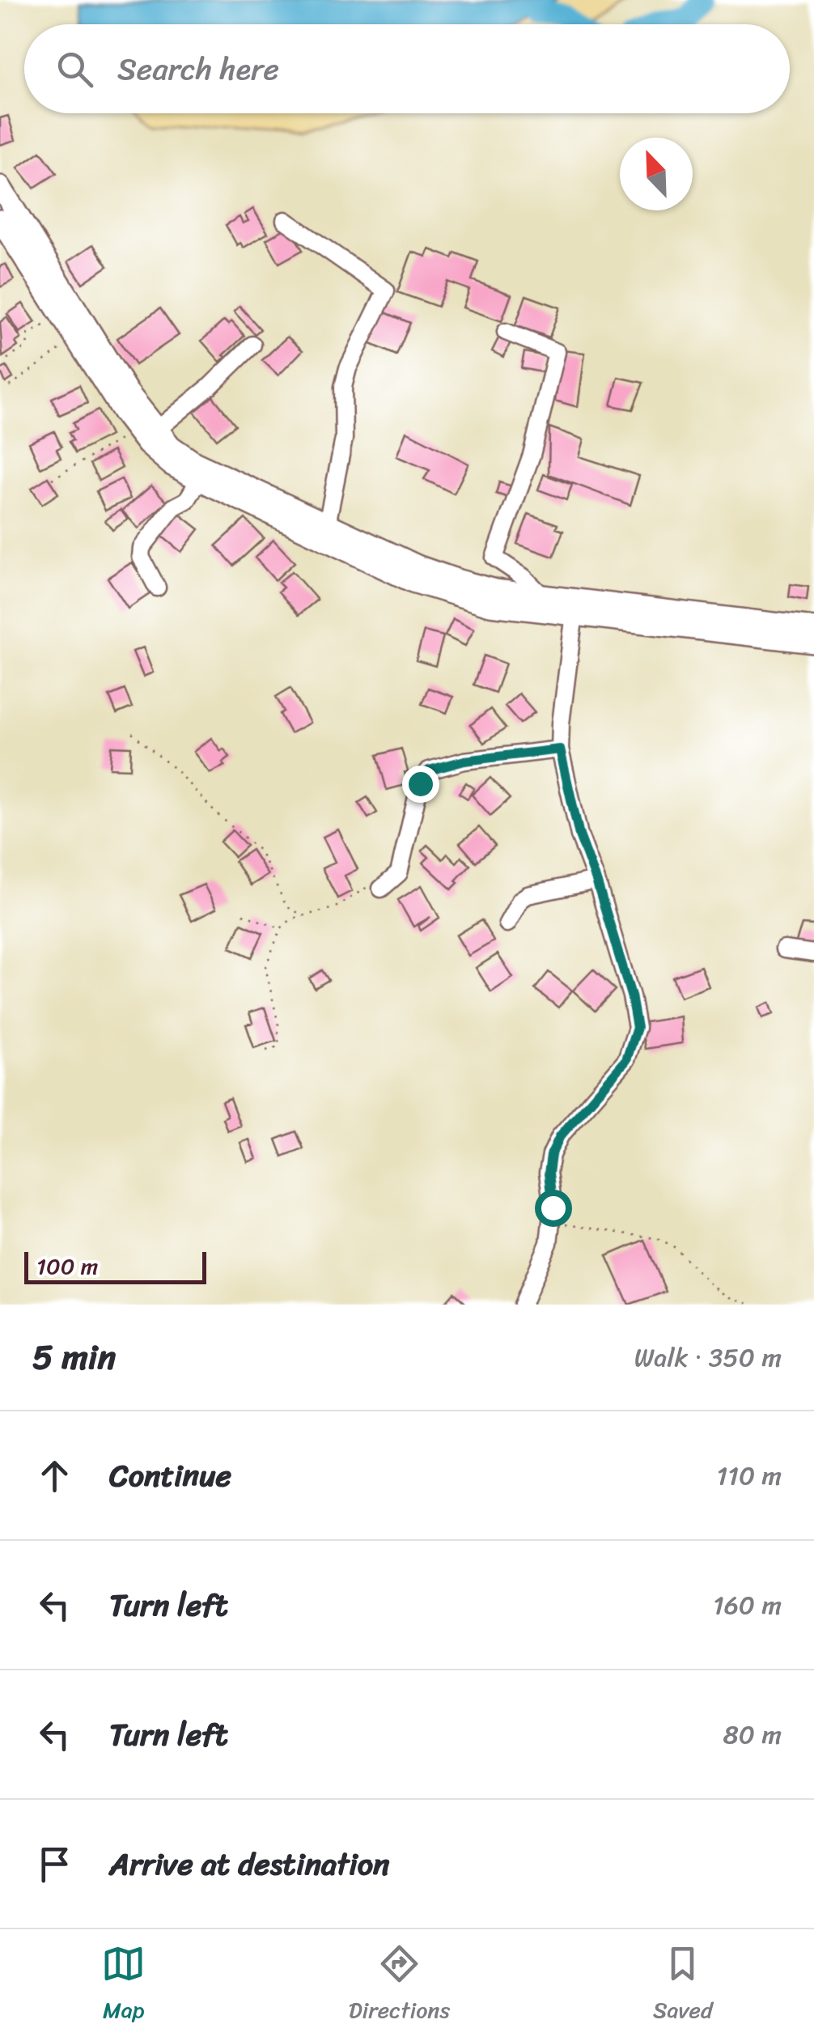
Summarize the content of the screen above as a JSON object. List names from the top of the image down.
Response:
{
  "scale_bar": "100 m",
  "north": "top left",
  "page": {
    "search": "Search here",
    "scale": "100 m",
    "heading": ["5 min", "Walk · 350 m"],
    "list": [
      ["Continue", "110 m"],
      ["Turn left", "160 m"],
      ["Turn left", "80 m"],
      "Arrive at destination"
    ],
    "nav": ["Map", "Directions", "Saved"]
  }
}
